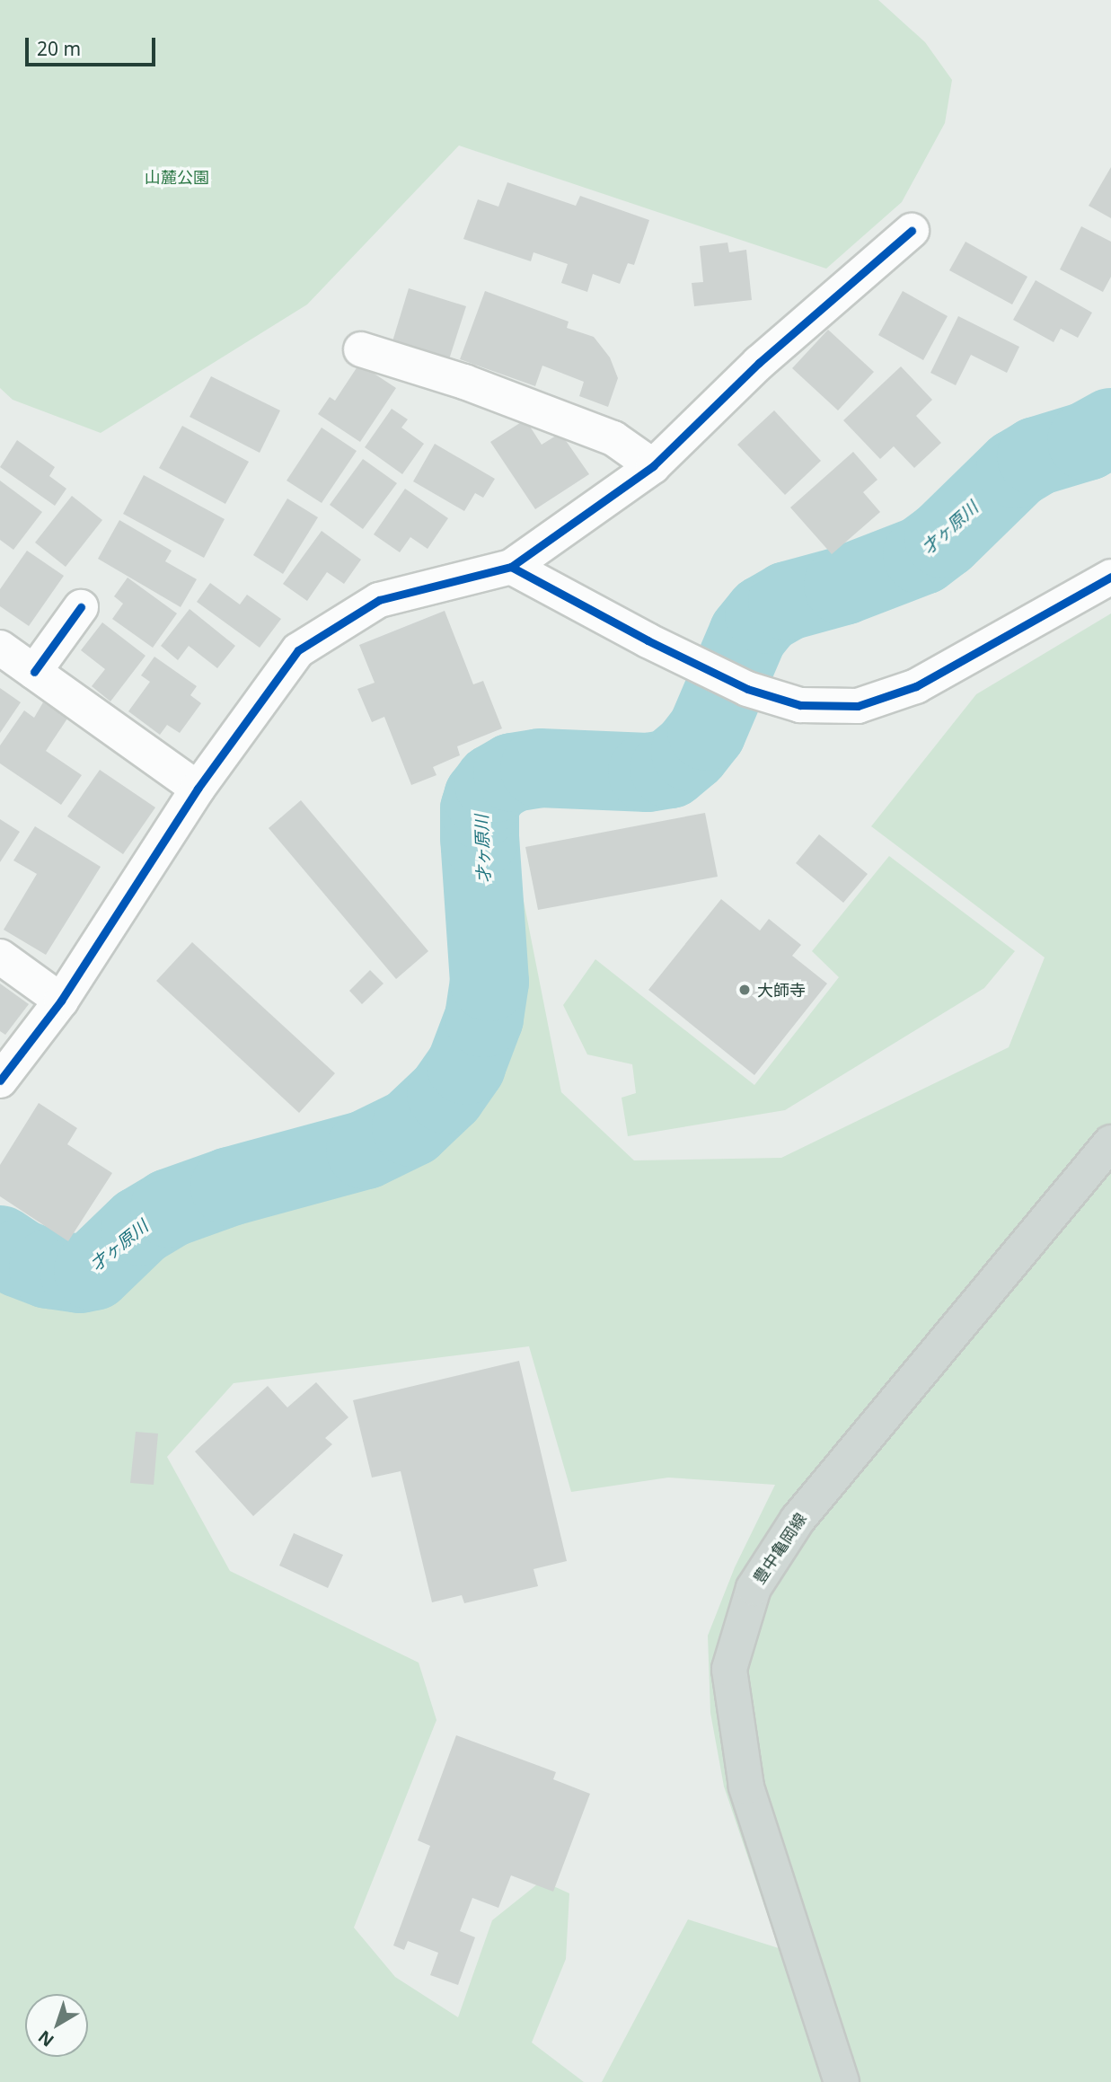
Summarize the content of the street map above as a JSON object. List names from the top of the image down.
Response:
{
  "streets": {
    "main road": ["豊中亀岡線"]
  },
  "water": ["才ヶ原川"],
  "parks": ["山麓公園"],
  "places": ["大師寺"],
  "scale_bar": "20 m",
  "north": "bottom left"
}
